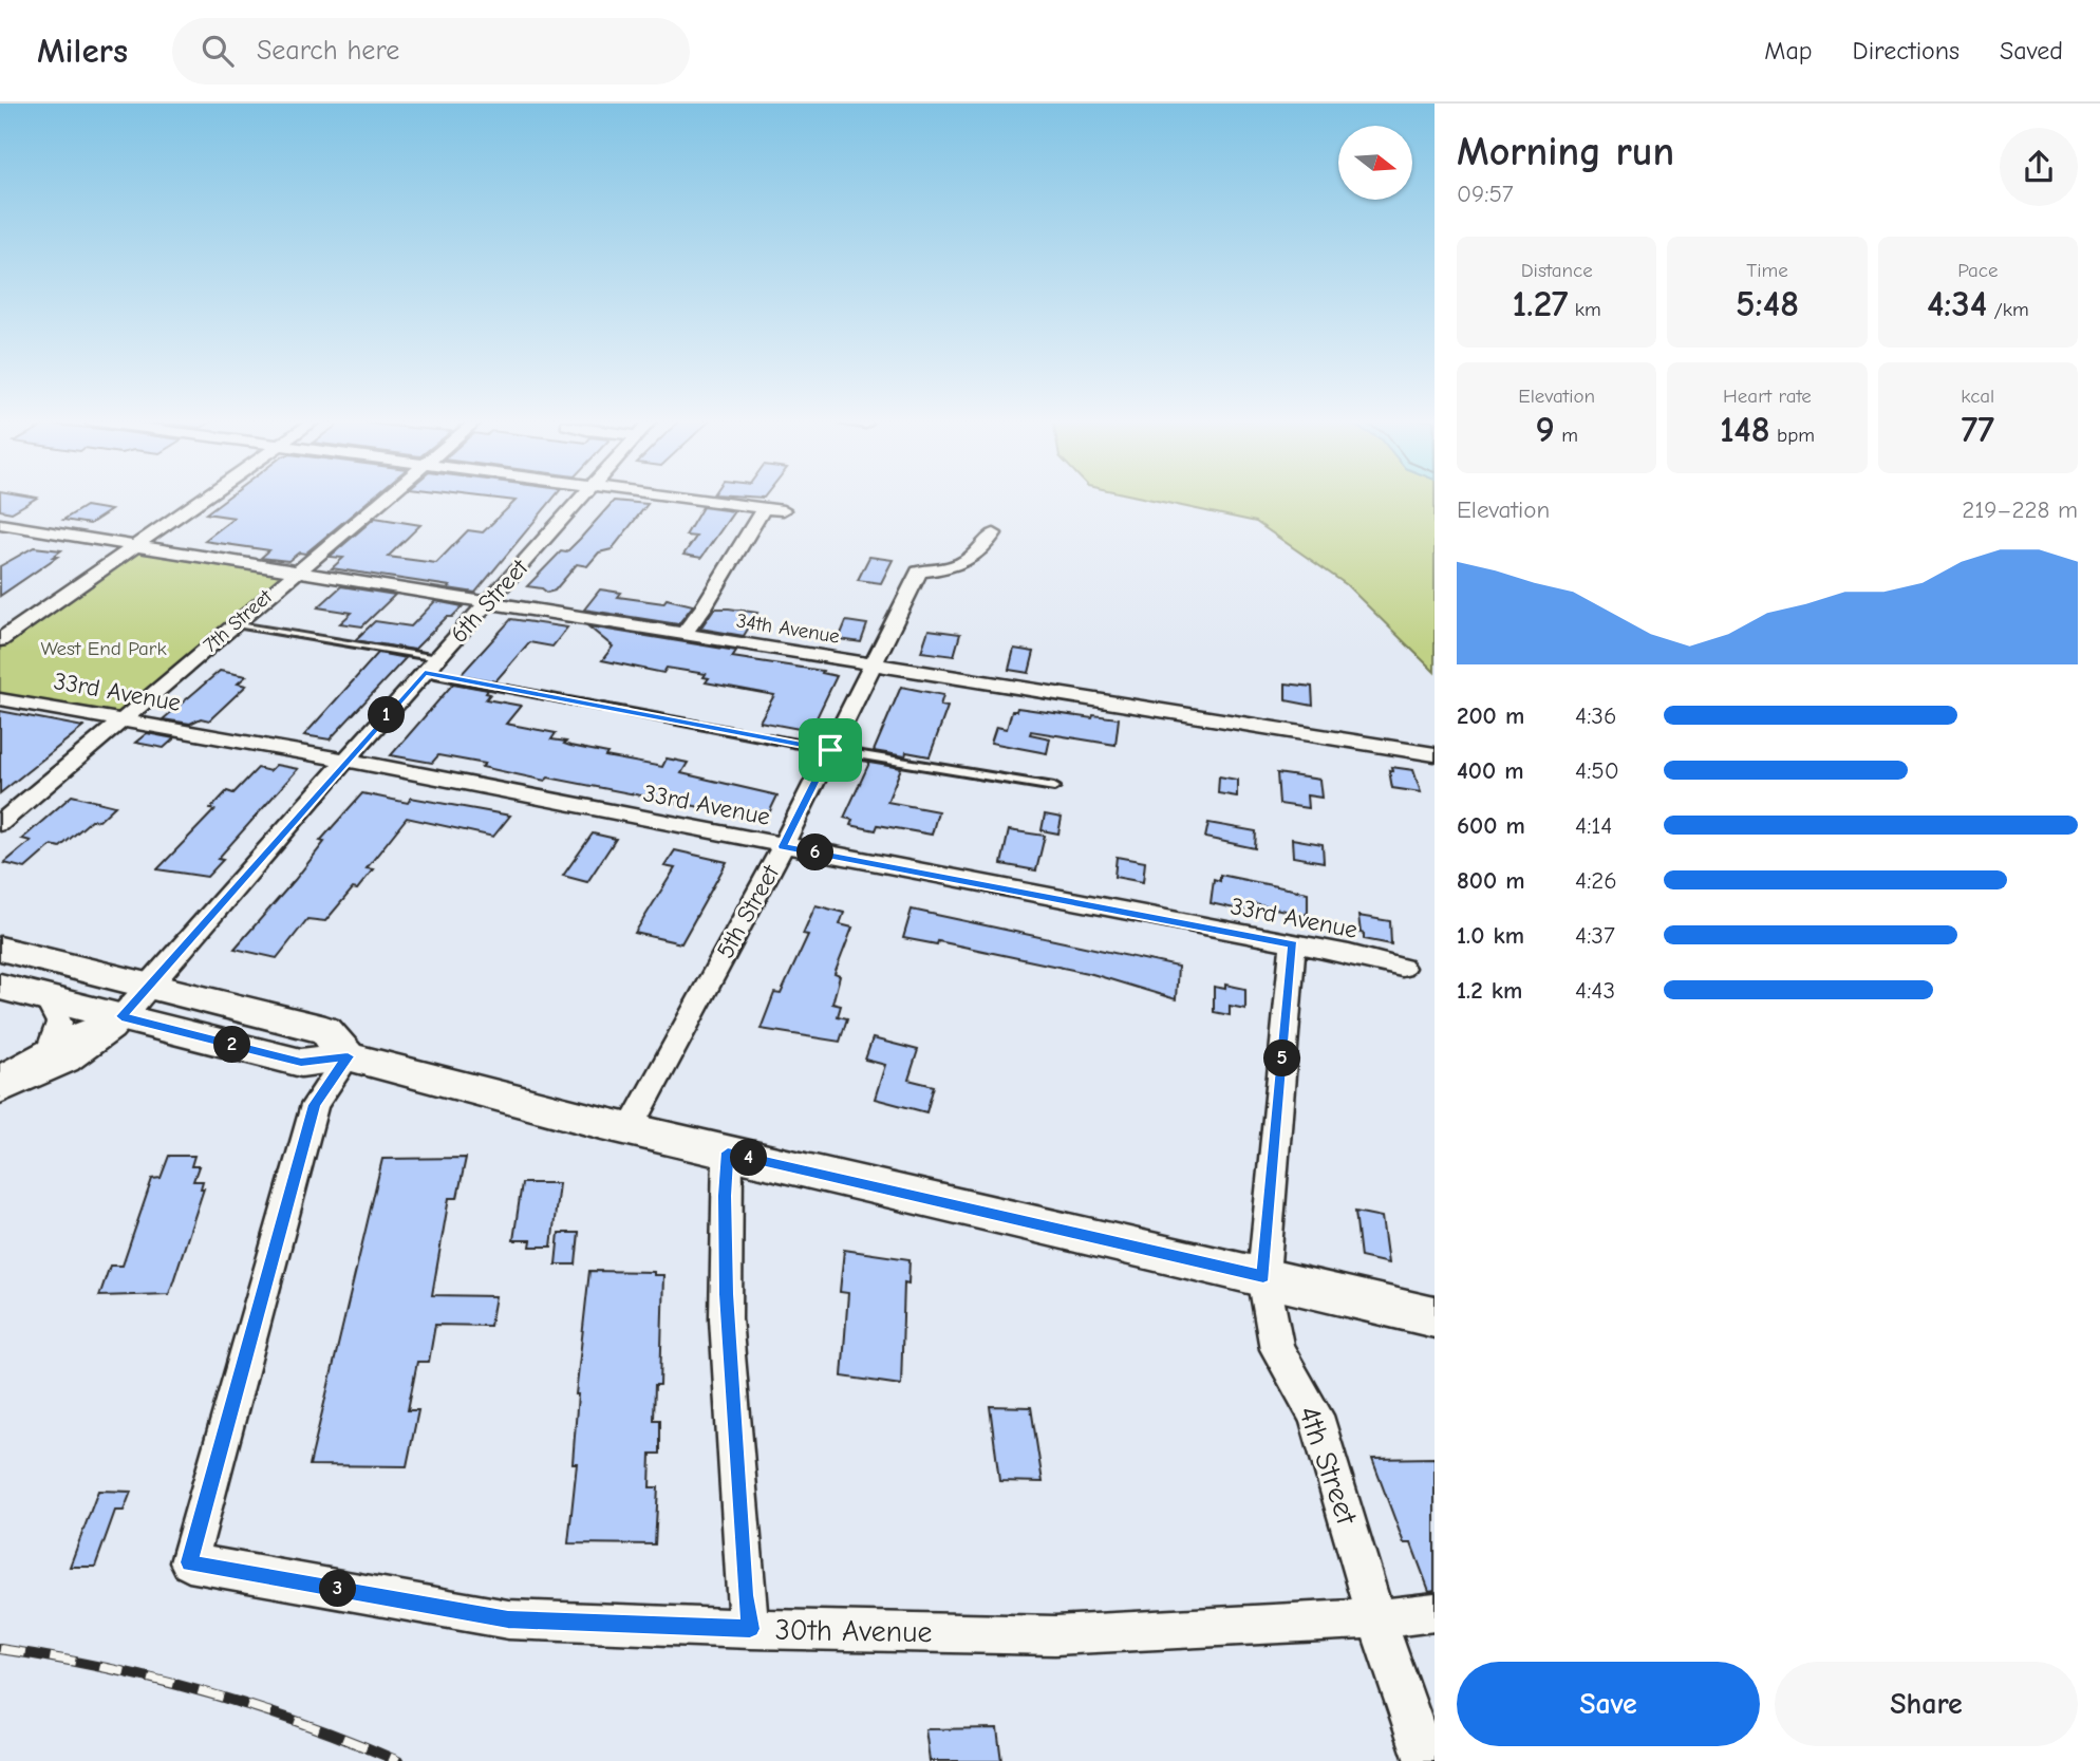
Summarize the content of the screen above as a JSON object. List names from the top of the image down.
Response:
{
  "streets": {
    "street": [
      "6th Street",
      "7th Street",
      "34th Avenue",
      "33rd Avenue",
      "5th Street",
      "4th Street",
      "30th Avenue"
    ]
  },
  "crossings": [
    ["6th Street", "34th Avenue"],
    ["6th Street", "33rd Avenue"],
    ["7th Street", "34th Avenue"],
    ["7th Street", "33rd Avenue"],
    ["34th Avenue", "5th Street"],
    ["33rd Avenue", "5th Street"],
    ["33rd Avenue", "4th Street"],
    ["4th Street", "30th Avenue"]
  ],
  "parks": ["West End Park"],
  "north": "right",
  "page": {
    "header": "Milers",
    "search": "Search here",
    "nav": ["Map", "Directions", "Saved"],
    "heading": ["Morning run", "09:57"],
    "stats": [
      ["Distance", "1.27 km"],
      ["Time", "5:48"],
      ["Pace", "4:34 /km"],
      ["Elevation", "9 m"],
      ["Heart rate", "148 bpm"],
      ["kcal", "77"]
    ],
    "chart": ["Elevation", "219–228 m"],
    "list": [
      {
        "name": "200 m",
        "note": "4:36"
      },
      {
        "name": "400 m",
        "note": "4:50"
      },
      {
        "name": "600 m",
        "note": "4:14"
      },
      {
        "name": "800 m",
        "note": "4:26"
      },
      {
        "name": "1.0 km",
        "note": "4:37"
      },
      {
        "name": "1.2 km",
        "note": "4:43"
      }
    ],
    "pins": [
      "1",
      "6",
      "2",
      "5",
      "4",
      "3"
    ],
    "buttons": ["Save", "Share"]
  }
}
